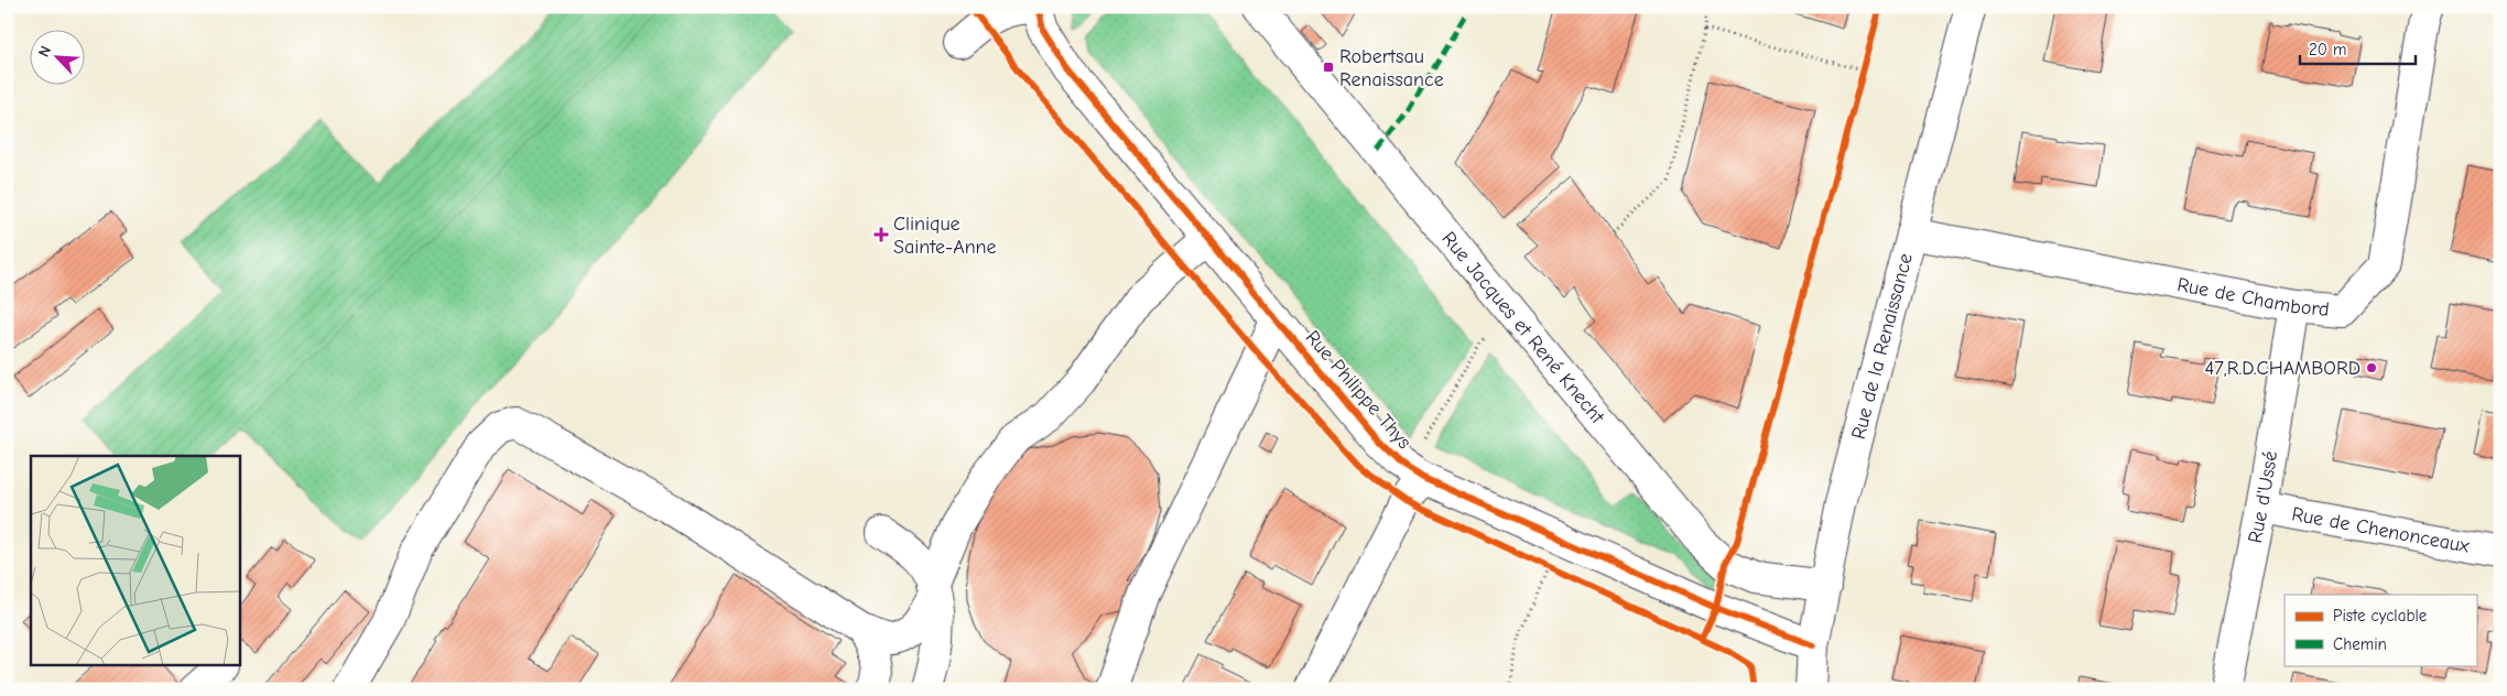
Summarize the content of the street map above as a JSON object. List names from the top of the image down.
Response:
{
  "streets": {
    "street": [
      "Rue de Chambord",
      "Rue Jacques et René Knecht",
      "Rue de la Renaissance",
      "Rue Philippe Thys",
      "Rue d'Ussé",
      "Rue de Chenonceaux"
    ]
  },
  "crossings": [
    ["Rue de Chambord", "Rue de la Renaissance"],
    ["Rue de Chambord", "Rue d'Ussé"],
    ["Rue Jacques et René Knecht", "Rue de la Renaissance"],
    ["Rue de la Renaissance", "Rue Philippe Thys"],
    ["Rue d'Ussé", "Rue de Chenonceaux"]
  ],
  "places": {
    "transit": ["Robertsau Renaissance"],
    "health": ["Clinique Sainte-Anne"],
    "other": ["47,R.D.CHAMBORD"]
  },
  "legend": ["Piste cyclable", "Chemin"],
  "scale_bar": "20 m",
  "north": "top left"
}
